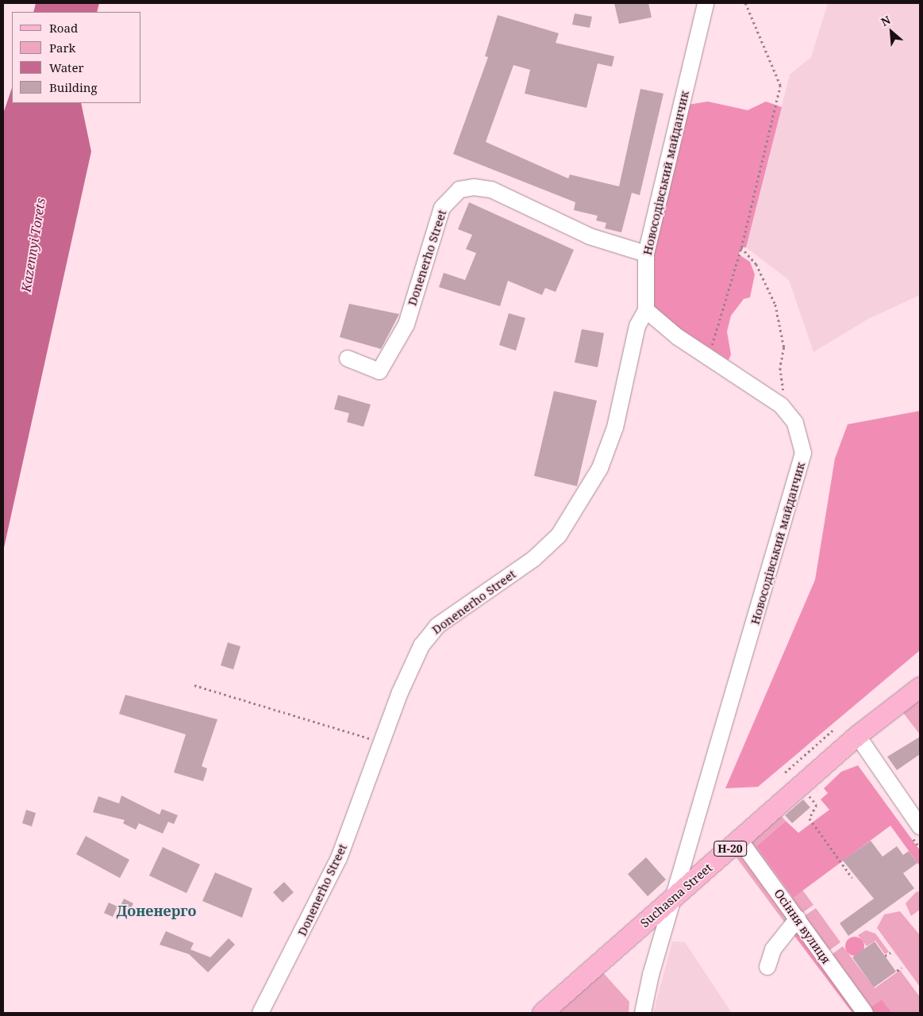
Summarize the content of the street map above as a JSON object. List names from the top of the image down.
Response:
{
  "streets": {
    "main road": ["Н-20", "Suchasna Street"],
    "street": ["Новосодівський майданчик", "Donenerho Street", "Осіння вулиця"]
  },
  "crossings": [
    ["Новосодівський майданчик", "Donenerho Street"],
    ["Новосодівський майданчик", "Suchasna Street"],
    ["Suchasna Street", "Осіння вулиця"]
  ],
  "districts": ["Доненерго"],
  "water": ["Kazennyi Torets"],
  "legend": [
    "Road",
    "Park",
    "Water",
    "Building"
  ],
  "north": "top left"
}
